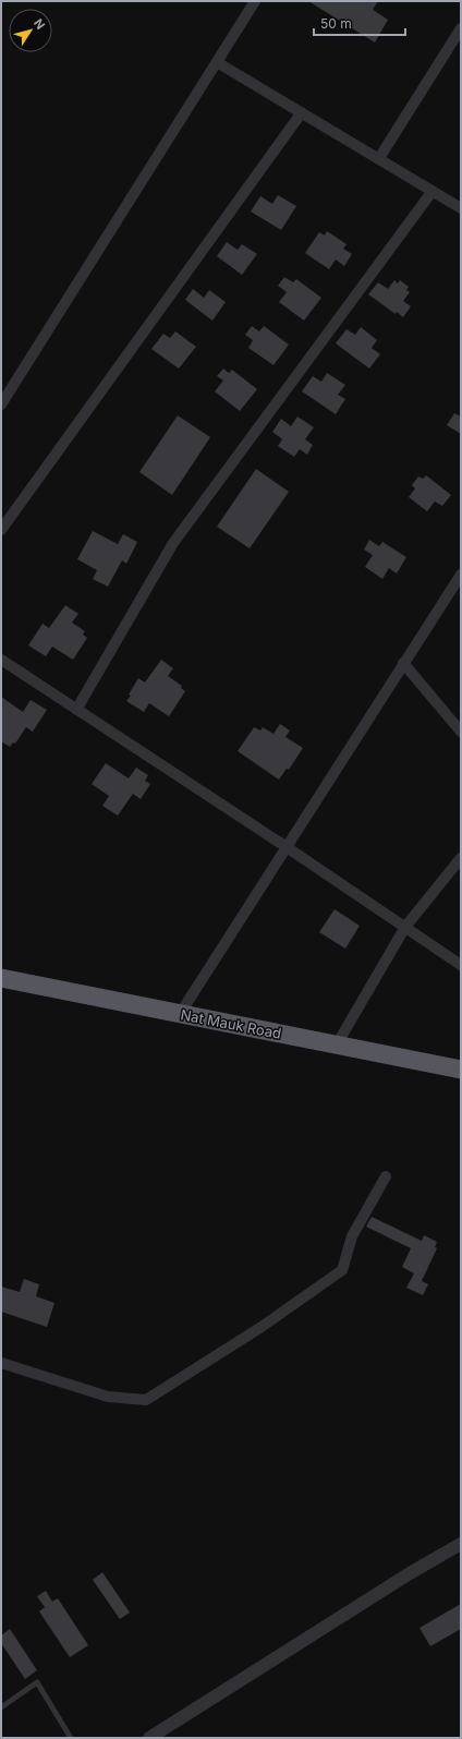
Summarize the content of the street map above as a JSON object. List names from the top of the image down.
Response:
{
  "streets": {
    "highway": ["Nat Mauk Road"]
  },
  "scale_bar": "50 m",
  "north": "top right"
}
